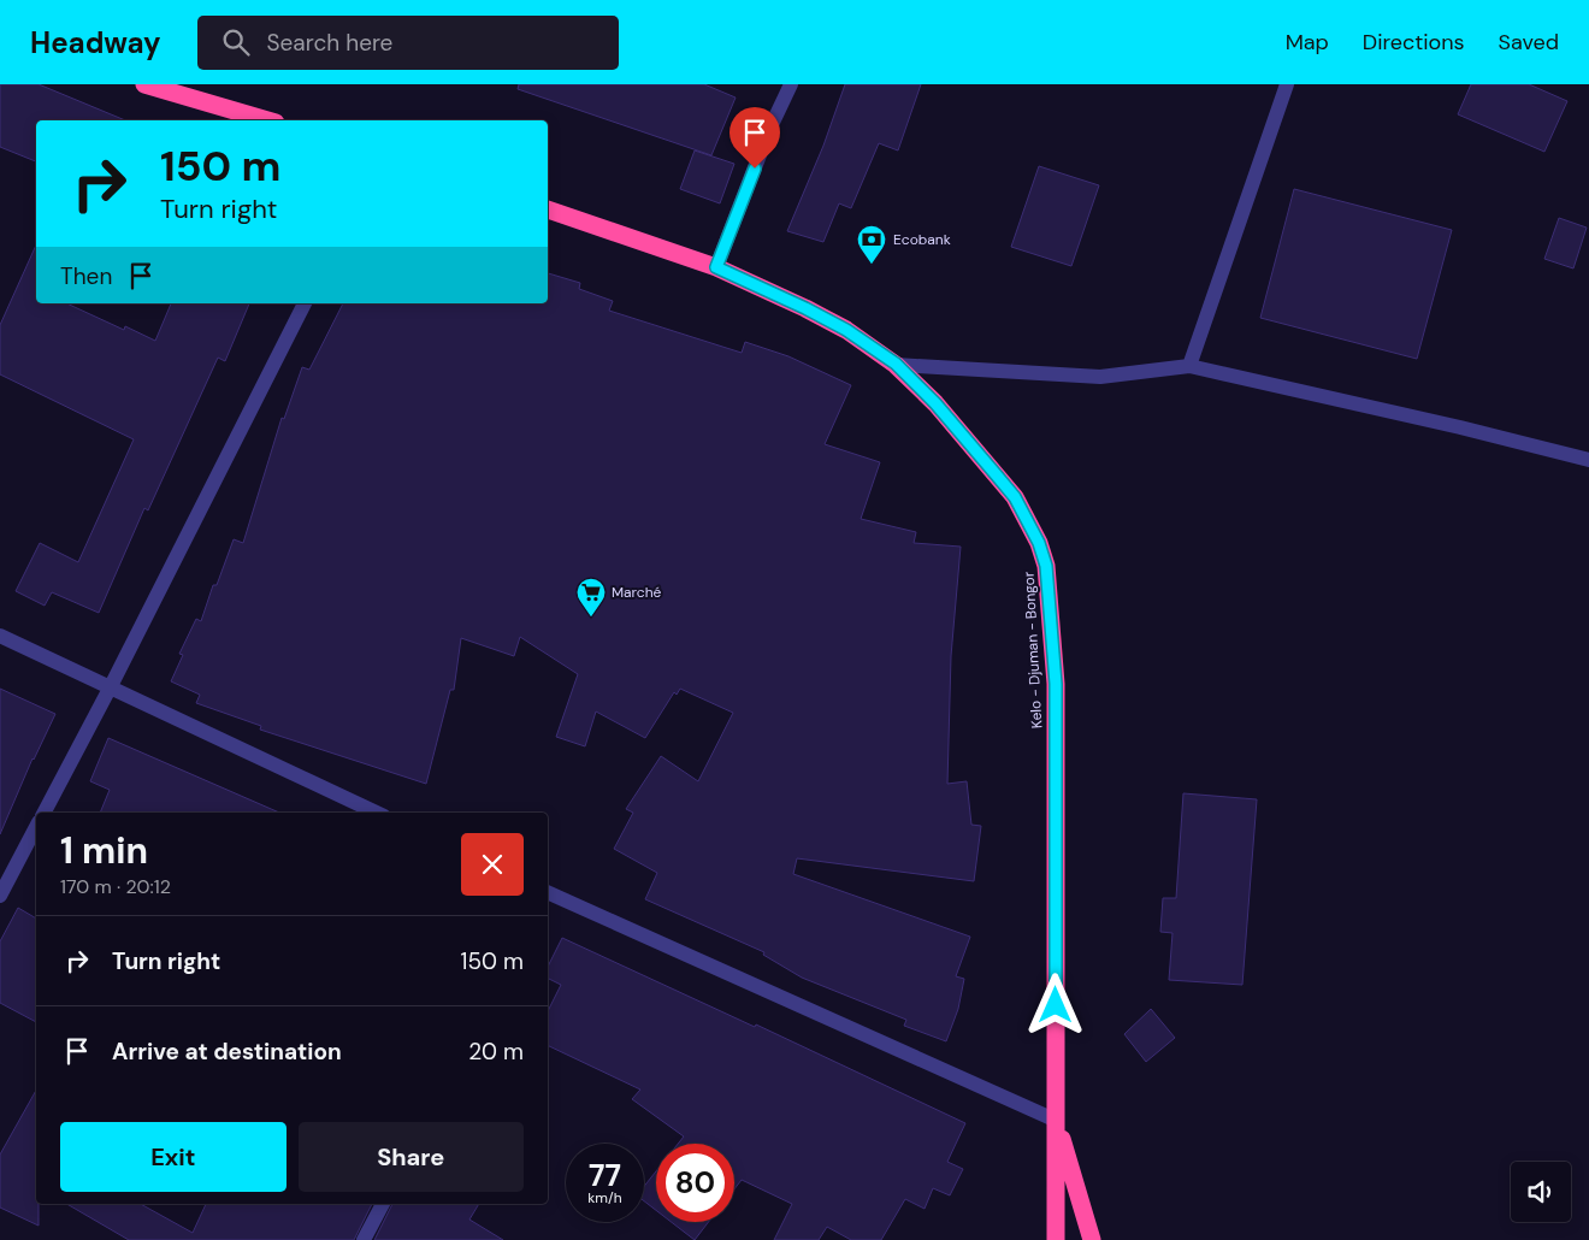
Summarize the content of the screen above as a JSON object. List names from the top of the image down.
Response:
{
  "streets": {
    "highway": ["Kelo - Djuman - Bongor"]
  },
  "places": {
    "bank": ["Ecobank"],
    "supermarket": ["Marché"]
  },
  "page": {
    "header": "Headway",
    "search": "Search here",
    "nav": ["Map", "Directions", "Saved"],
    "turn": ["150 m", "Turn right"],
    "then": "Then",
    "heading": ["1 min", "170 m · 20:12"],
    "list": [
      {
        "name": "Turn right",
        "value": "150 m"
      },
      {
        "name": "Arrive at destination",
        "value": "20 m"
      }
    ],
    "buttons": ["Exit", "Share"],
    "speed": "77 km/h",
    "limit": "80"
  }
}
